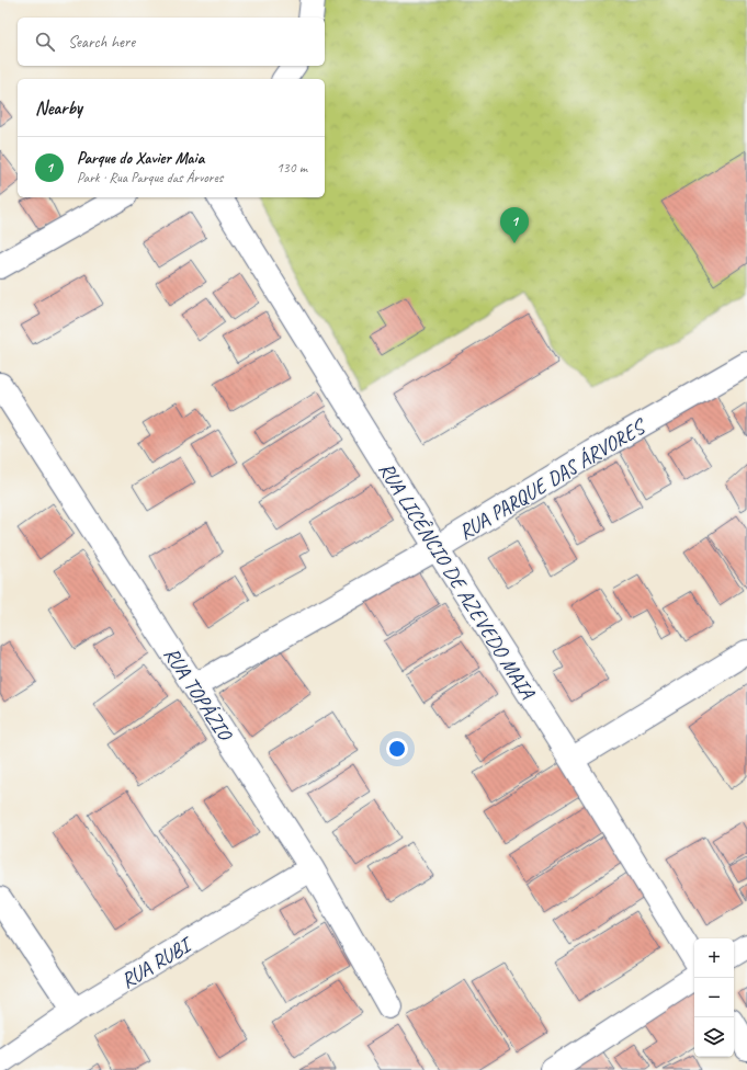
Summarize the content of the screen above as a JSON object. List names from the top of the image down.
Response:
{
  "streets": {
    "street": [
      "RUA PARQUE DAS ÁRVORES",
      "RUA LICÊNCIO DE AZEVEDO MAIA",
      "RUA TOPÁZIO",
      "RUA RUBI"
    ]
  },
  "crossings": [
    ["RUA PARQUE DAS ÁRVORES", "RUA LICÊNCIO DE AZEVEDO MAIA"],
    ["RUA PARQUE DAS ÁRVORES", "RUA TOPÁZIO"],
    ["RUA TOPÁZIO", "RUA RUBI"]
  ],
  "page": {
    "search": "Search here",
    "heading": "Nearby",
    "list": [
      {
        "mark": "1",
        "name": "Parque do Xavier Maia",
        "note": "Park · Rua Parque das Árvores",
        "value": "130 m"
      }
    ],
    "pins": "1",
    "map_buttons": ["+", "−"]
  }
}
